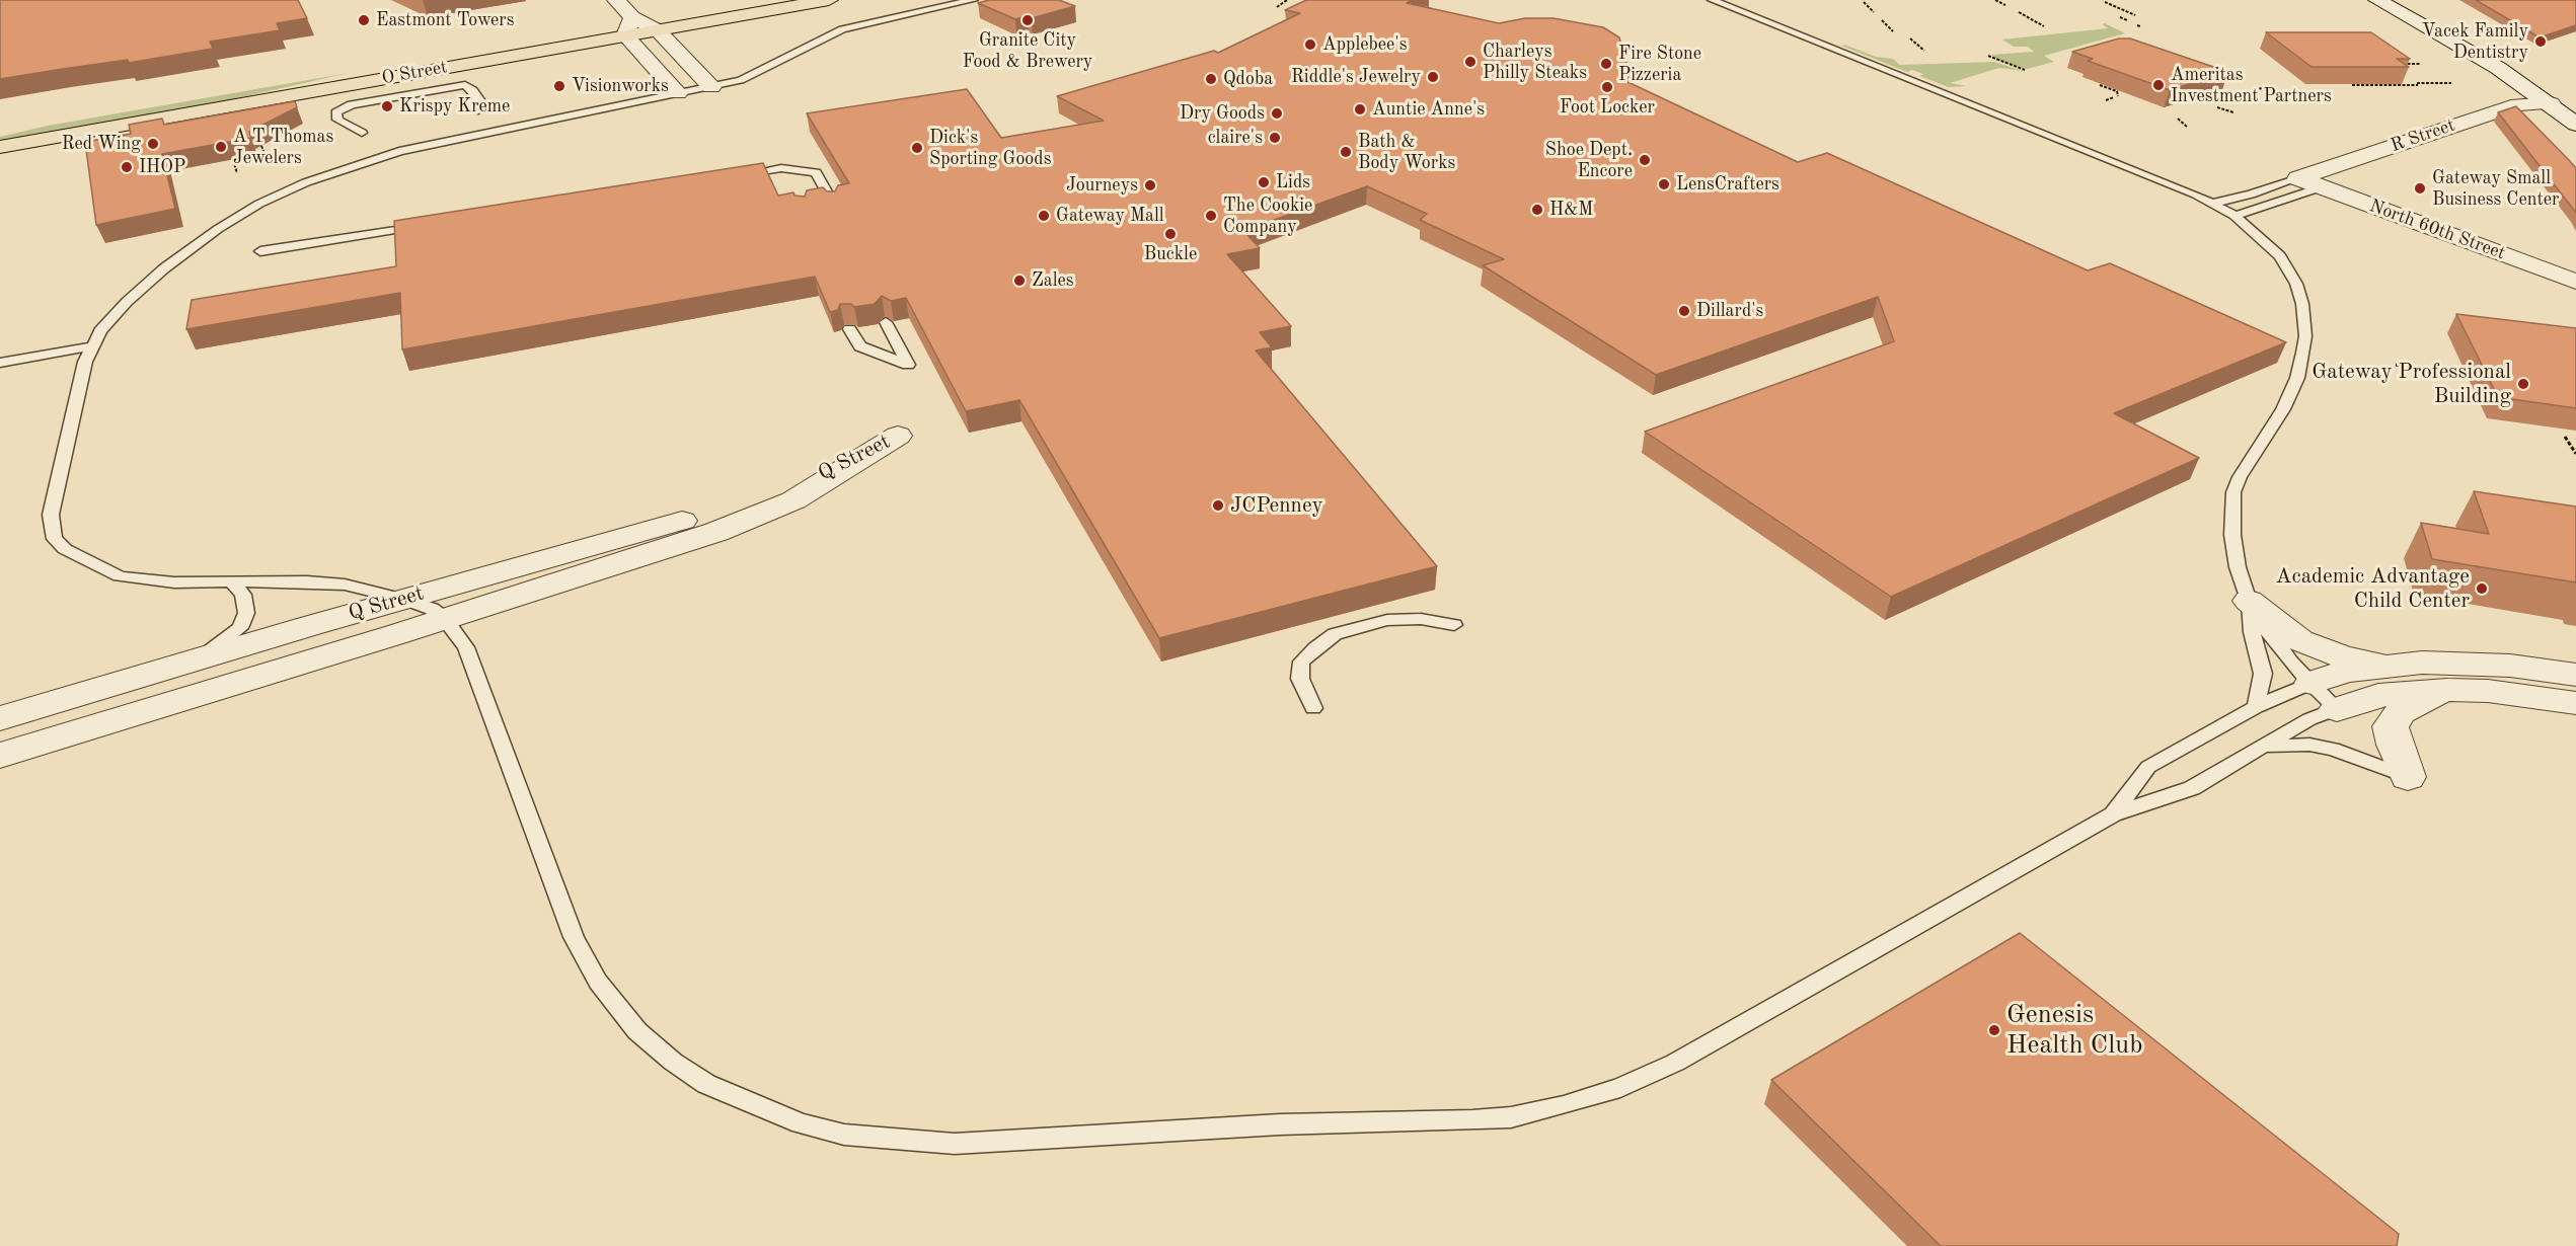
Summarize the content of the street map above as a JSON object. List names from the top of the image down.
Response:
{
  "streets": {
    "main road": ["O Street"],
    "street": ["R Street", "North 60th Street", "Q Street"]
  },
  "crossings": [
    ["R Street", "North 60th Street"]
  ],
  "places": [
    "Eastmont Towers",
    "Granite City Food & Brewery",
    "Vacek Family Dentistry",
    "Applebee's",
    "Charleys Philly Steaks",
    "Fire Stone Pizzeria",
    "Riddle's Jewelry",
    "Qdoba",
    "Ameritas Investment Partners",
    "Visionworks",
    "Foot Locker",
    "Krispy Kreme",
    "Auntie Anne's",
    "Dry Goods",
    "claire's",
    "Red Wing",
    "A T Thomas Jewelers",
    "Dick's Sporting Goods",
    "Bath & Body Works",
    "Shoe Dept. Encore",
    "IHOP",
    "Lids",
    "LensCrafters",
    "Journeys",
    "Gateway Small Business Center",
    "H&M",
    "Gateway Mall",
    "The Cookie Company",
    "Buckle",
    "Zales",
    "Dillard's",
    "Gateway Professional Building",
    "JCPenney",
    "Academic Advantage Child Center",
    "Genesis Health Club"
  ]
}
